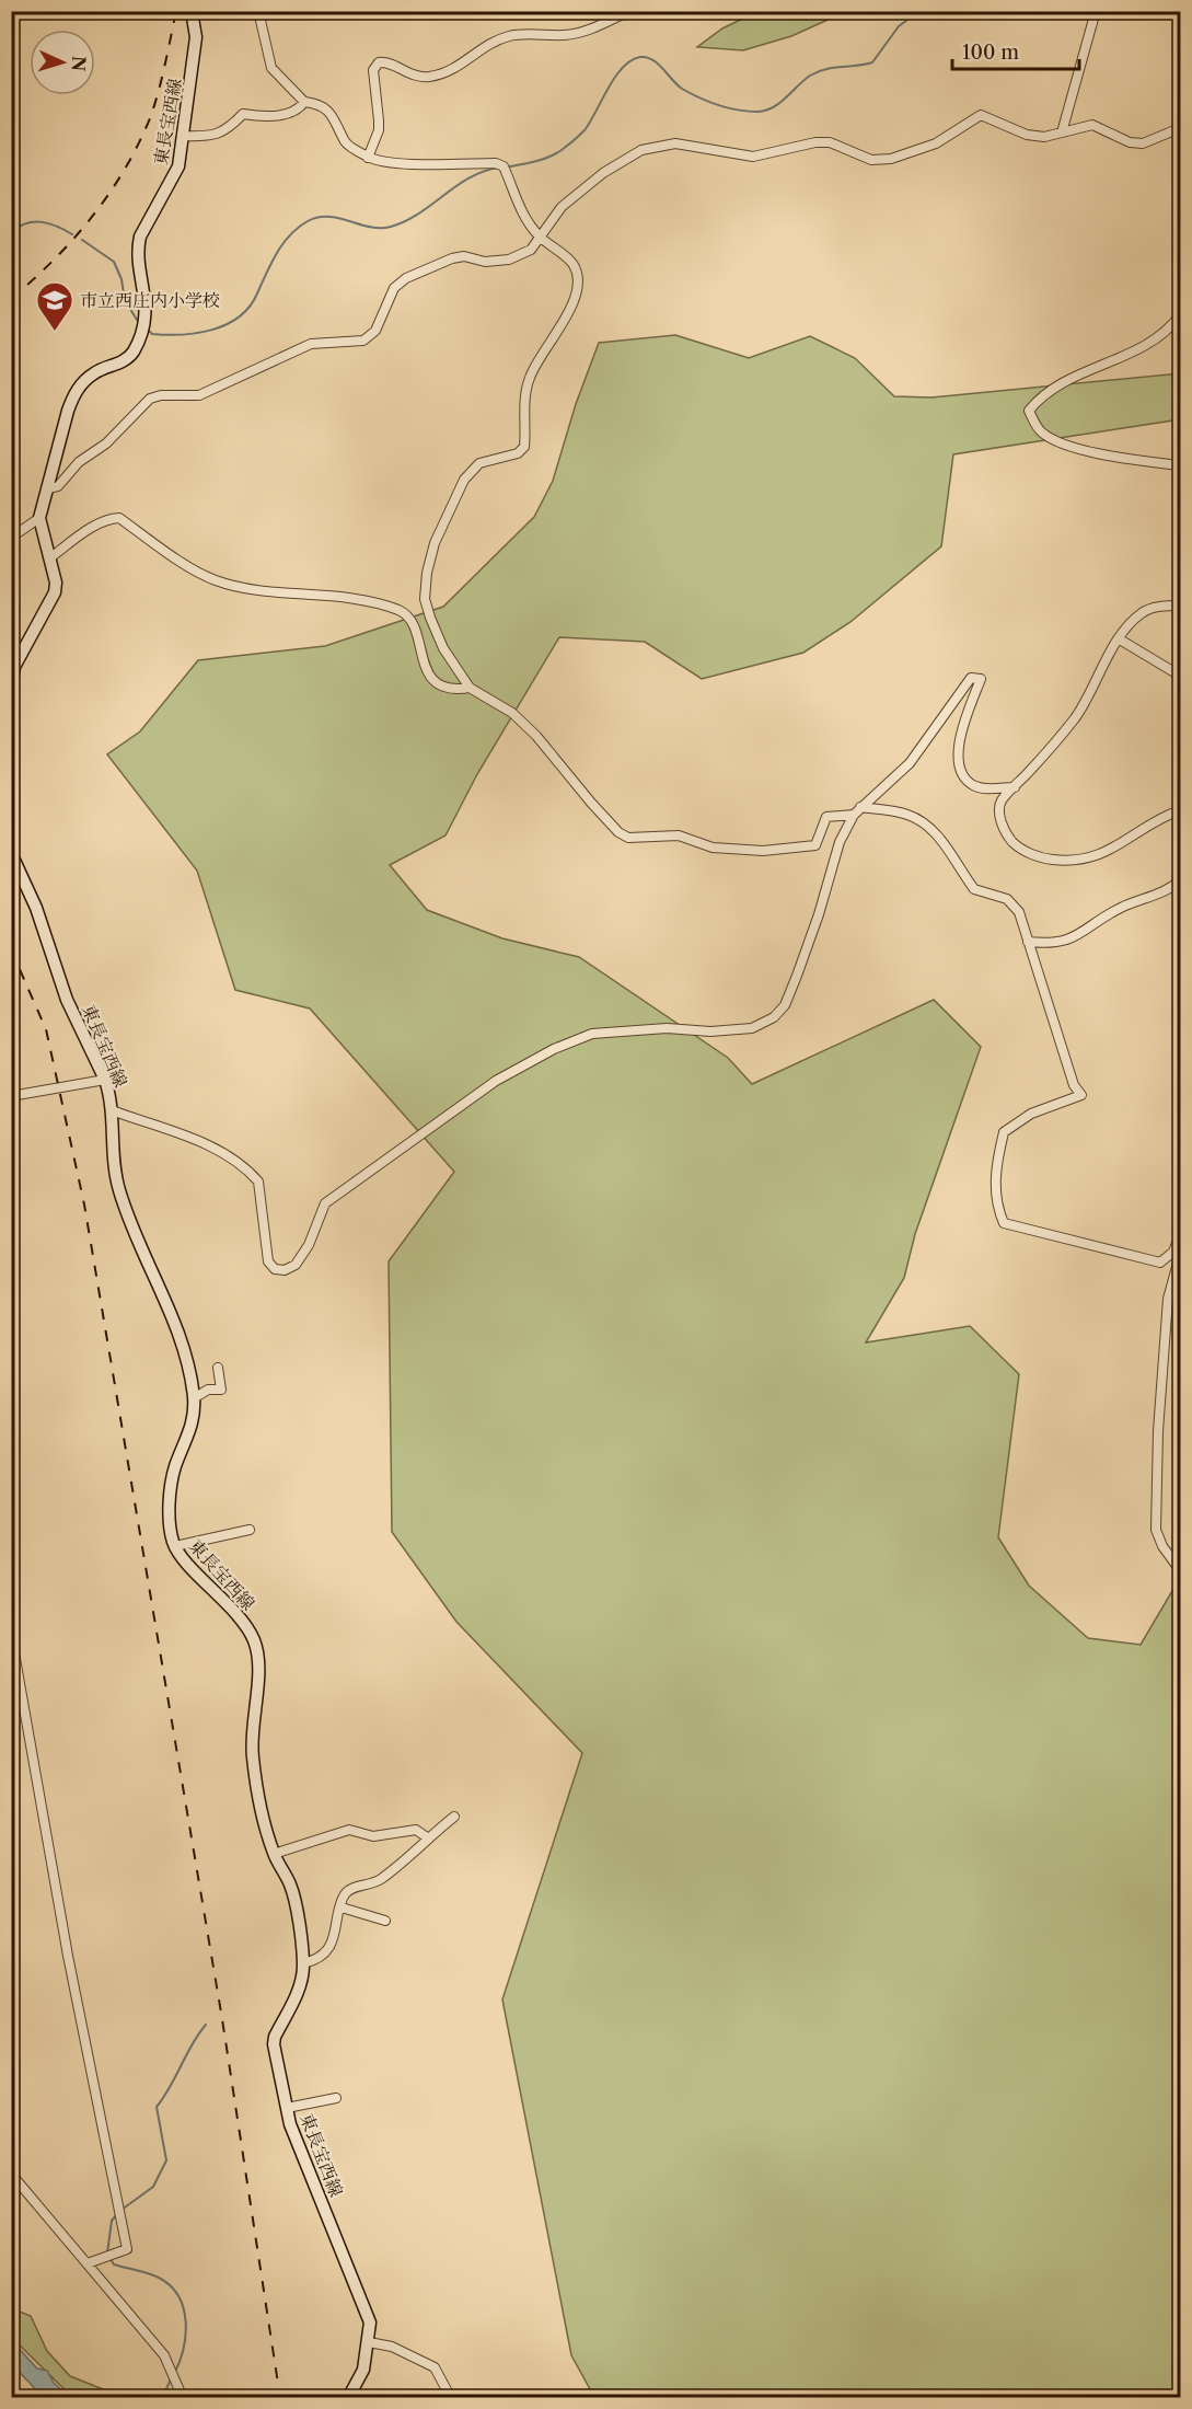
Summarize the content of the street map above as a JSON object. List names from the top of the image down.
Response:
{
  "streets": {
    "main road": ["東長宝西線"]
  },
  "places": {
    "school or university": ["市立西庄内小学校"]
  },
  "scale_bar": "100 m",
  "north": "right"
}
